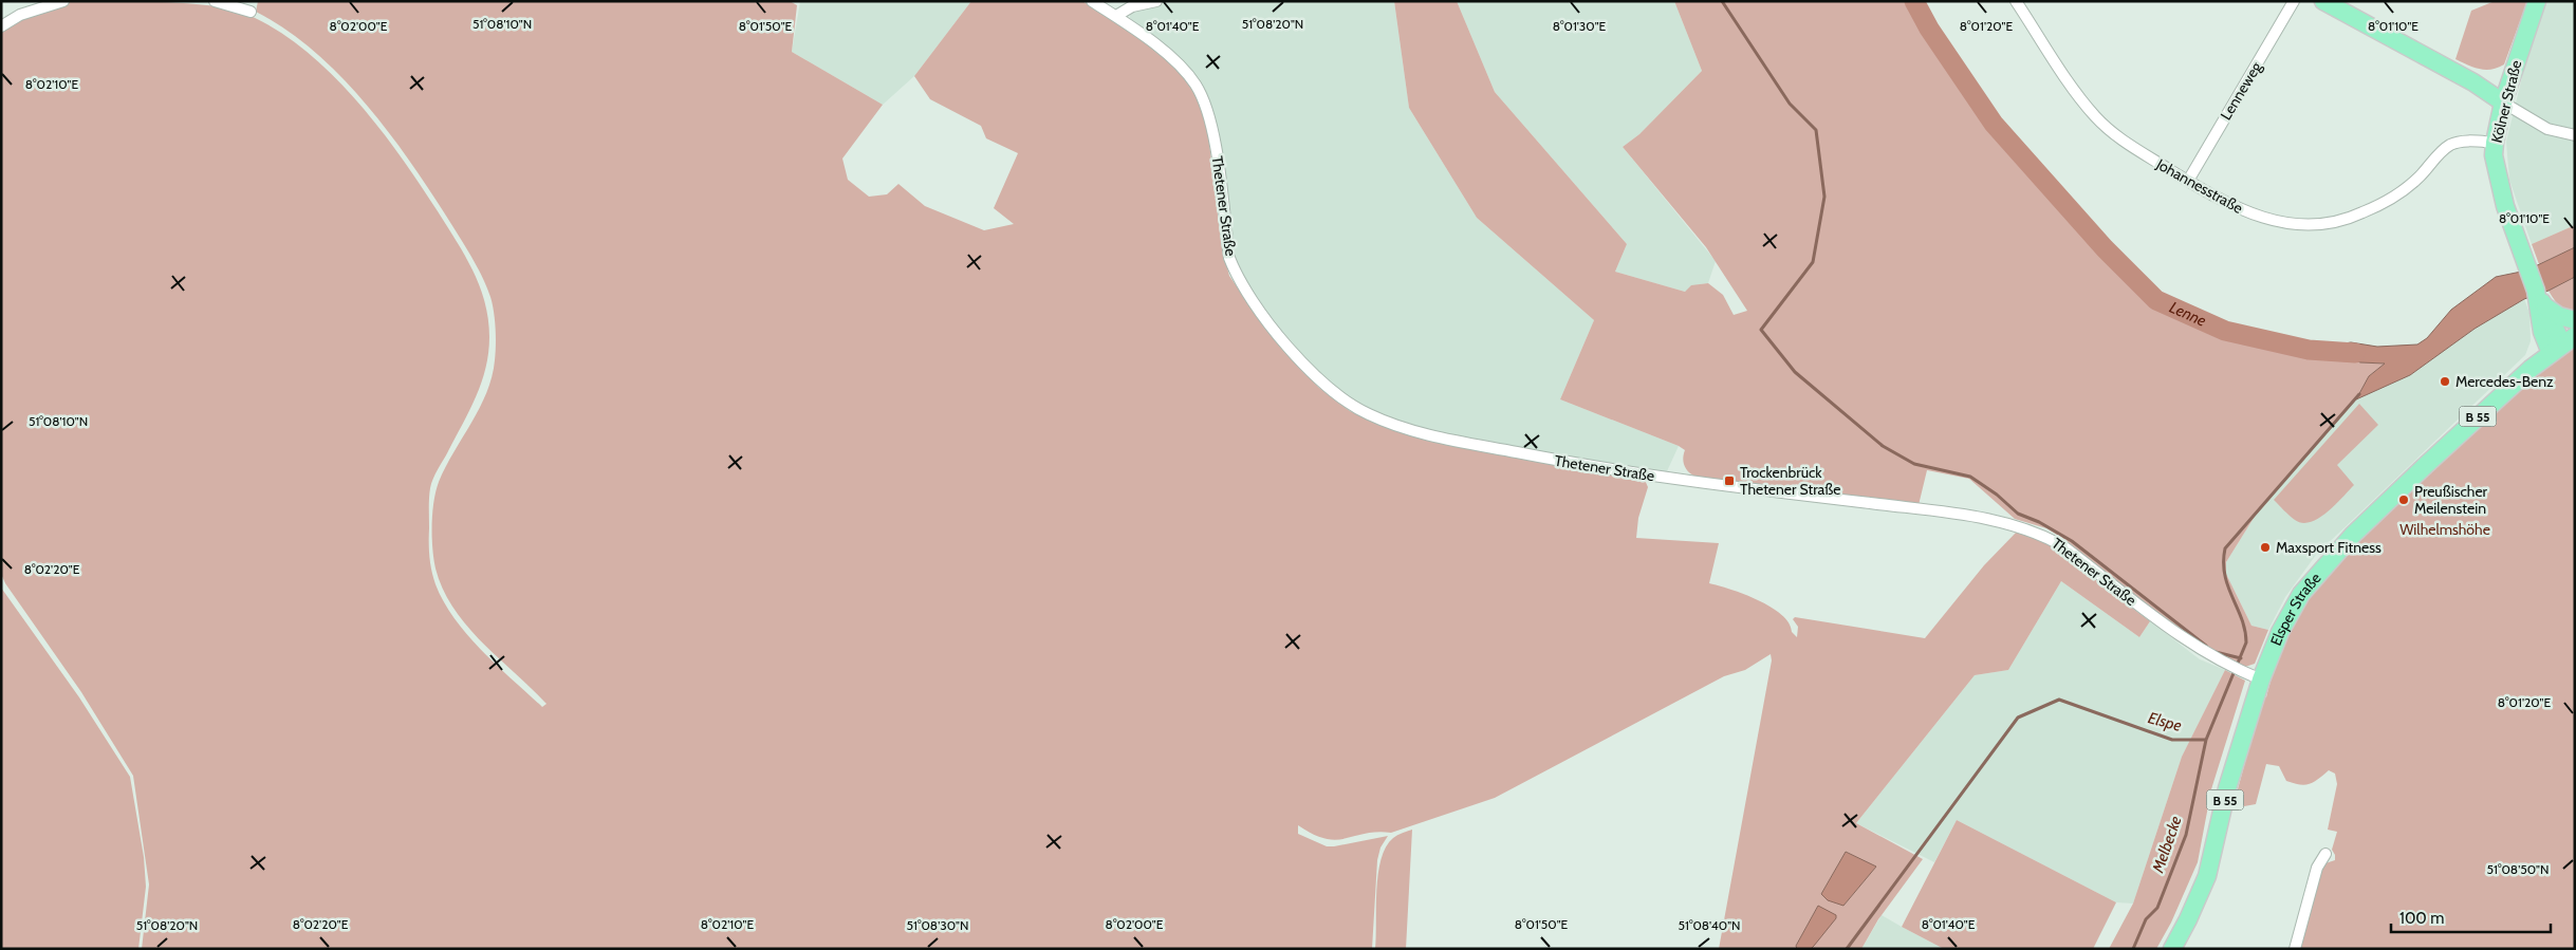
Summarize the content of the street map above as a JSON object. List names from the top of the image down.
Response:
{
  "streets": {
    "main road": ["Kölner Straße", "B 55", "Elsper Straße"],
    "street": ["Lenneweg", "Johannesstraße", "Thetener Straße"]
  },
  "crossings": [
    ["Lenneweg", "Johannesstraße"],
    ["Kölner Straße", "Johannesstraße"],
    ["Kölner Straße", "Elsper Straße"],
    ["Thetener Straße", "Elsper Straße"]
  ],
  "water": ["Lenne", "Elspe", "Melbecke"],
  "parks": ["Wilhelmshöhe"],
  "places": {
    "other": ["Mercedes-Benz", "Preußischer Meilenstein", "Maxsport Fitness"],
    "transit": ["Trockenbrück Thetener Straße"]
  },
  "scale_bar": "100 m",
  "coordinates": [
    "51°08'10\"N",
    "51°08'20\"N",
    "8°02'00\"E",
    "8°01'50\"E",
    "8°01'40\"E",
    "8°01'30\"E",
    "8°01'20\"E",
    "8°01'10\"E",
    "8°02'10\"E",
    "8°02'20\"E",
    "51°08'50\"N",
    "51°08'30\"N",
    "51°08'40\"N"
  ]
}
